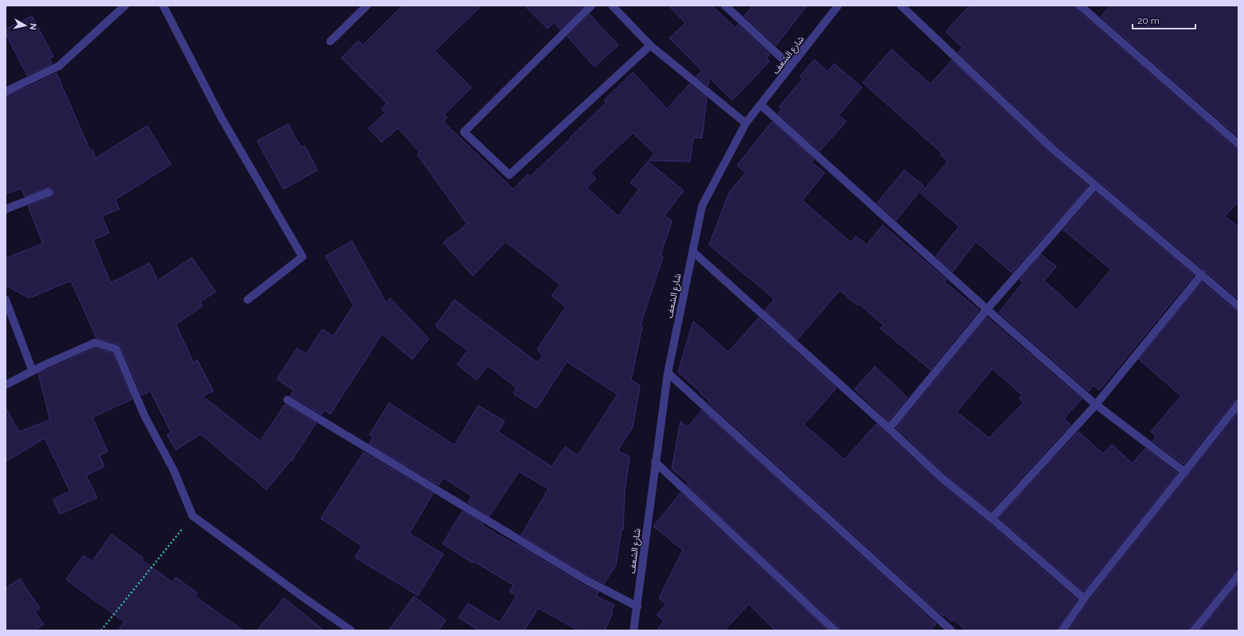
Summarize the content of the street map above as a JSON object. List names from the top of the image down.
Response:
{
  "streets": {
    "street": ["شارع الشعف"]
  },
  "scale_bar": "20 m",
  "north": "right"
}
